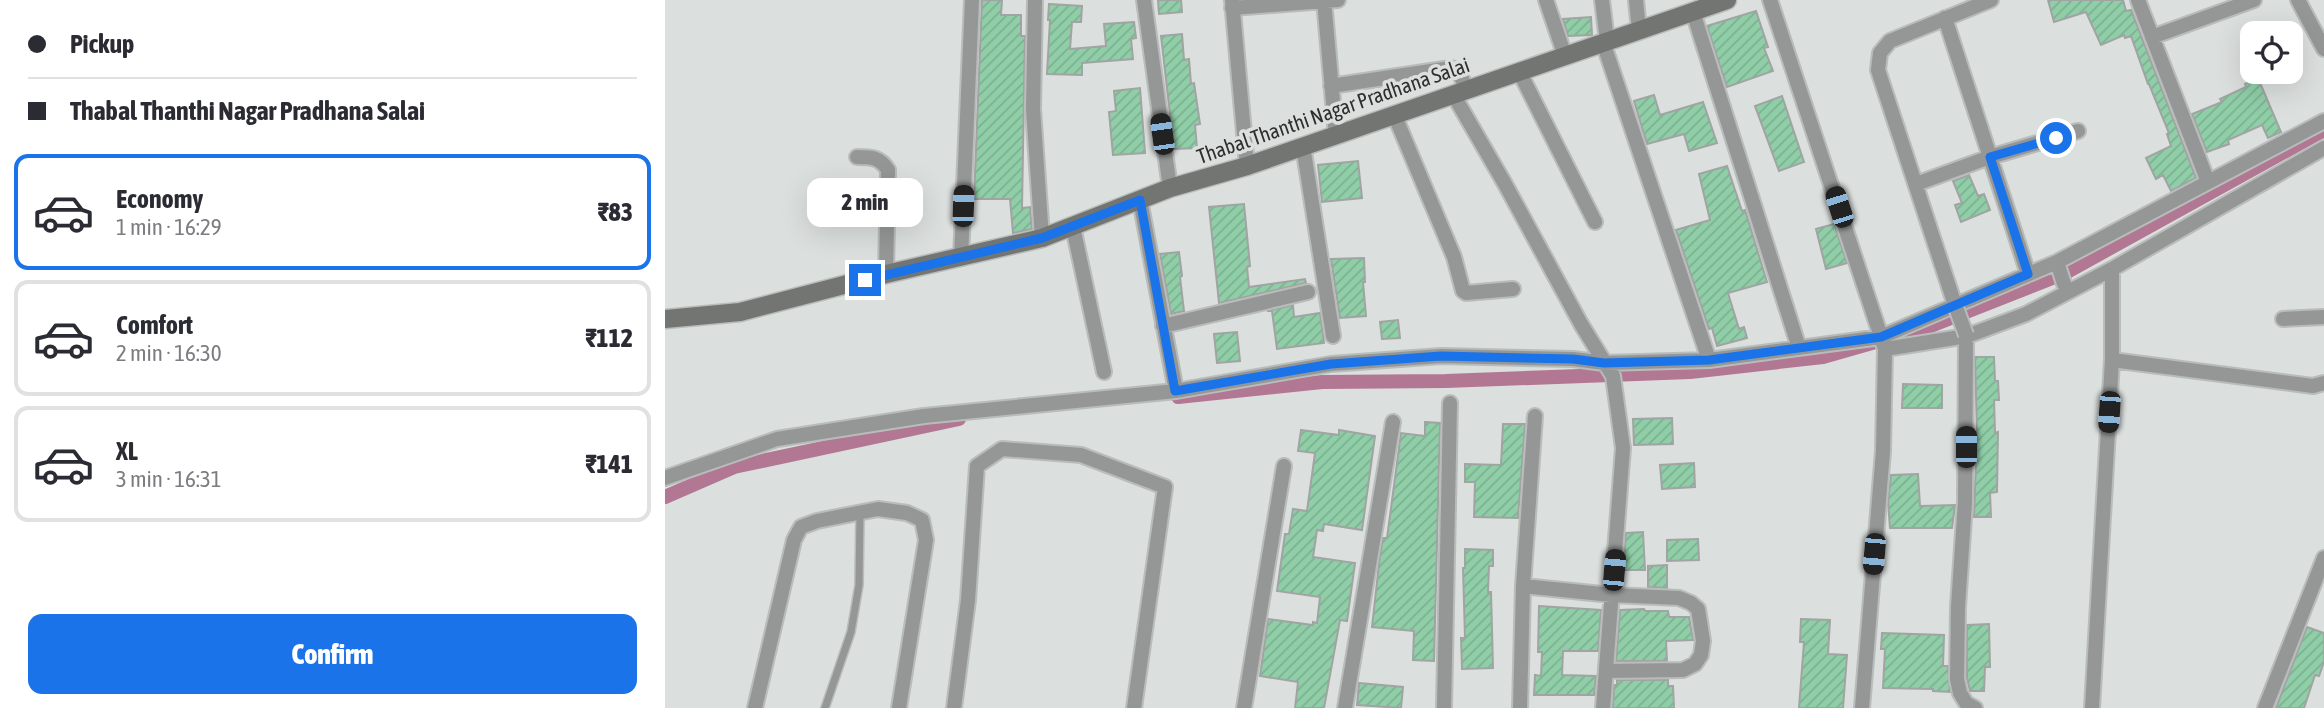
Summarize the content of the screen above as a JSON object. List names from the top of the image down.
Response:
{
  "streets": {
    "main road": ["Thabal Thanthi Nagar Pradhana Salai"]
  },
  "page": {
    "banner": ["Pickup", "Thabal Thanthi Nagar Pradhana Salai"],
    "list": [
      {
        "name": "Economy",
        "note": "1 min · 16:29",
        "value": "₹83"
      },
      {
        "name": "Comfort",
        "note": "2 min · 16:30",
        "value": "₹112"
      },
      {
        "name": "XL",
        "note": "3 min · 16:31",
        "value": "₹141"
      }
    ],
    "bubble": "2 min",
    "buttons": "Confirm"
  }
}
